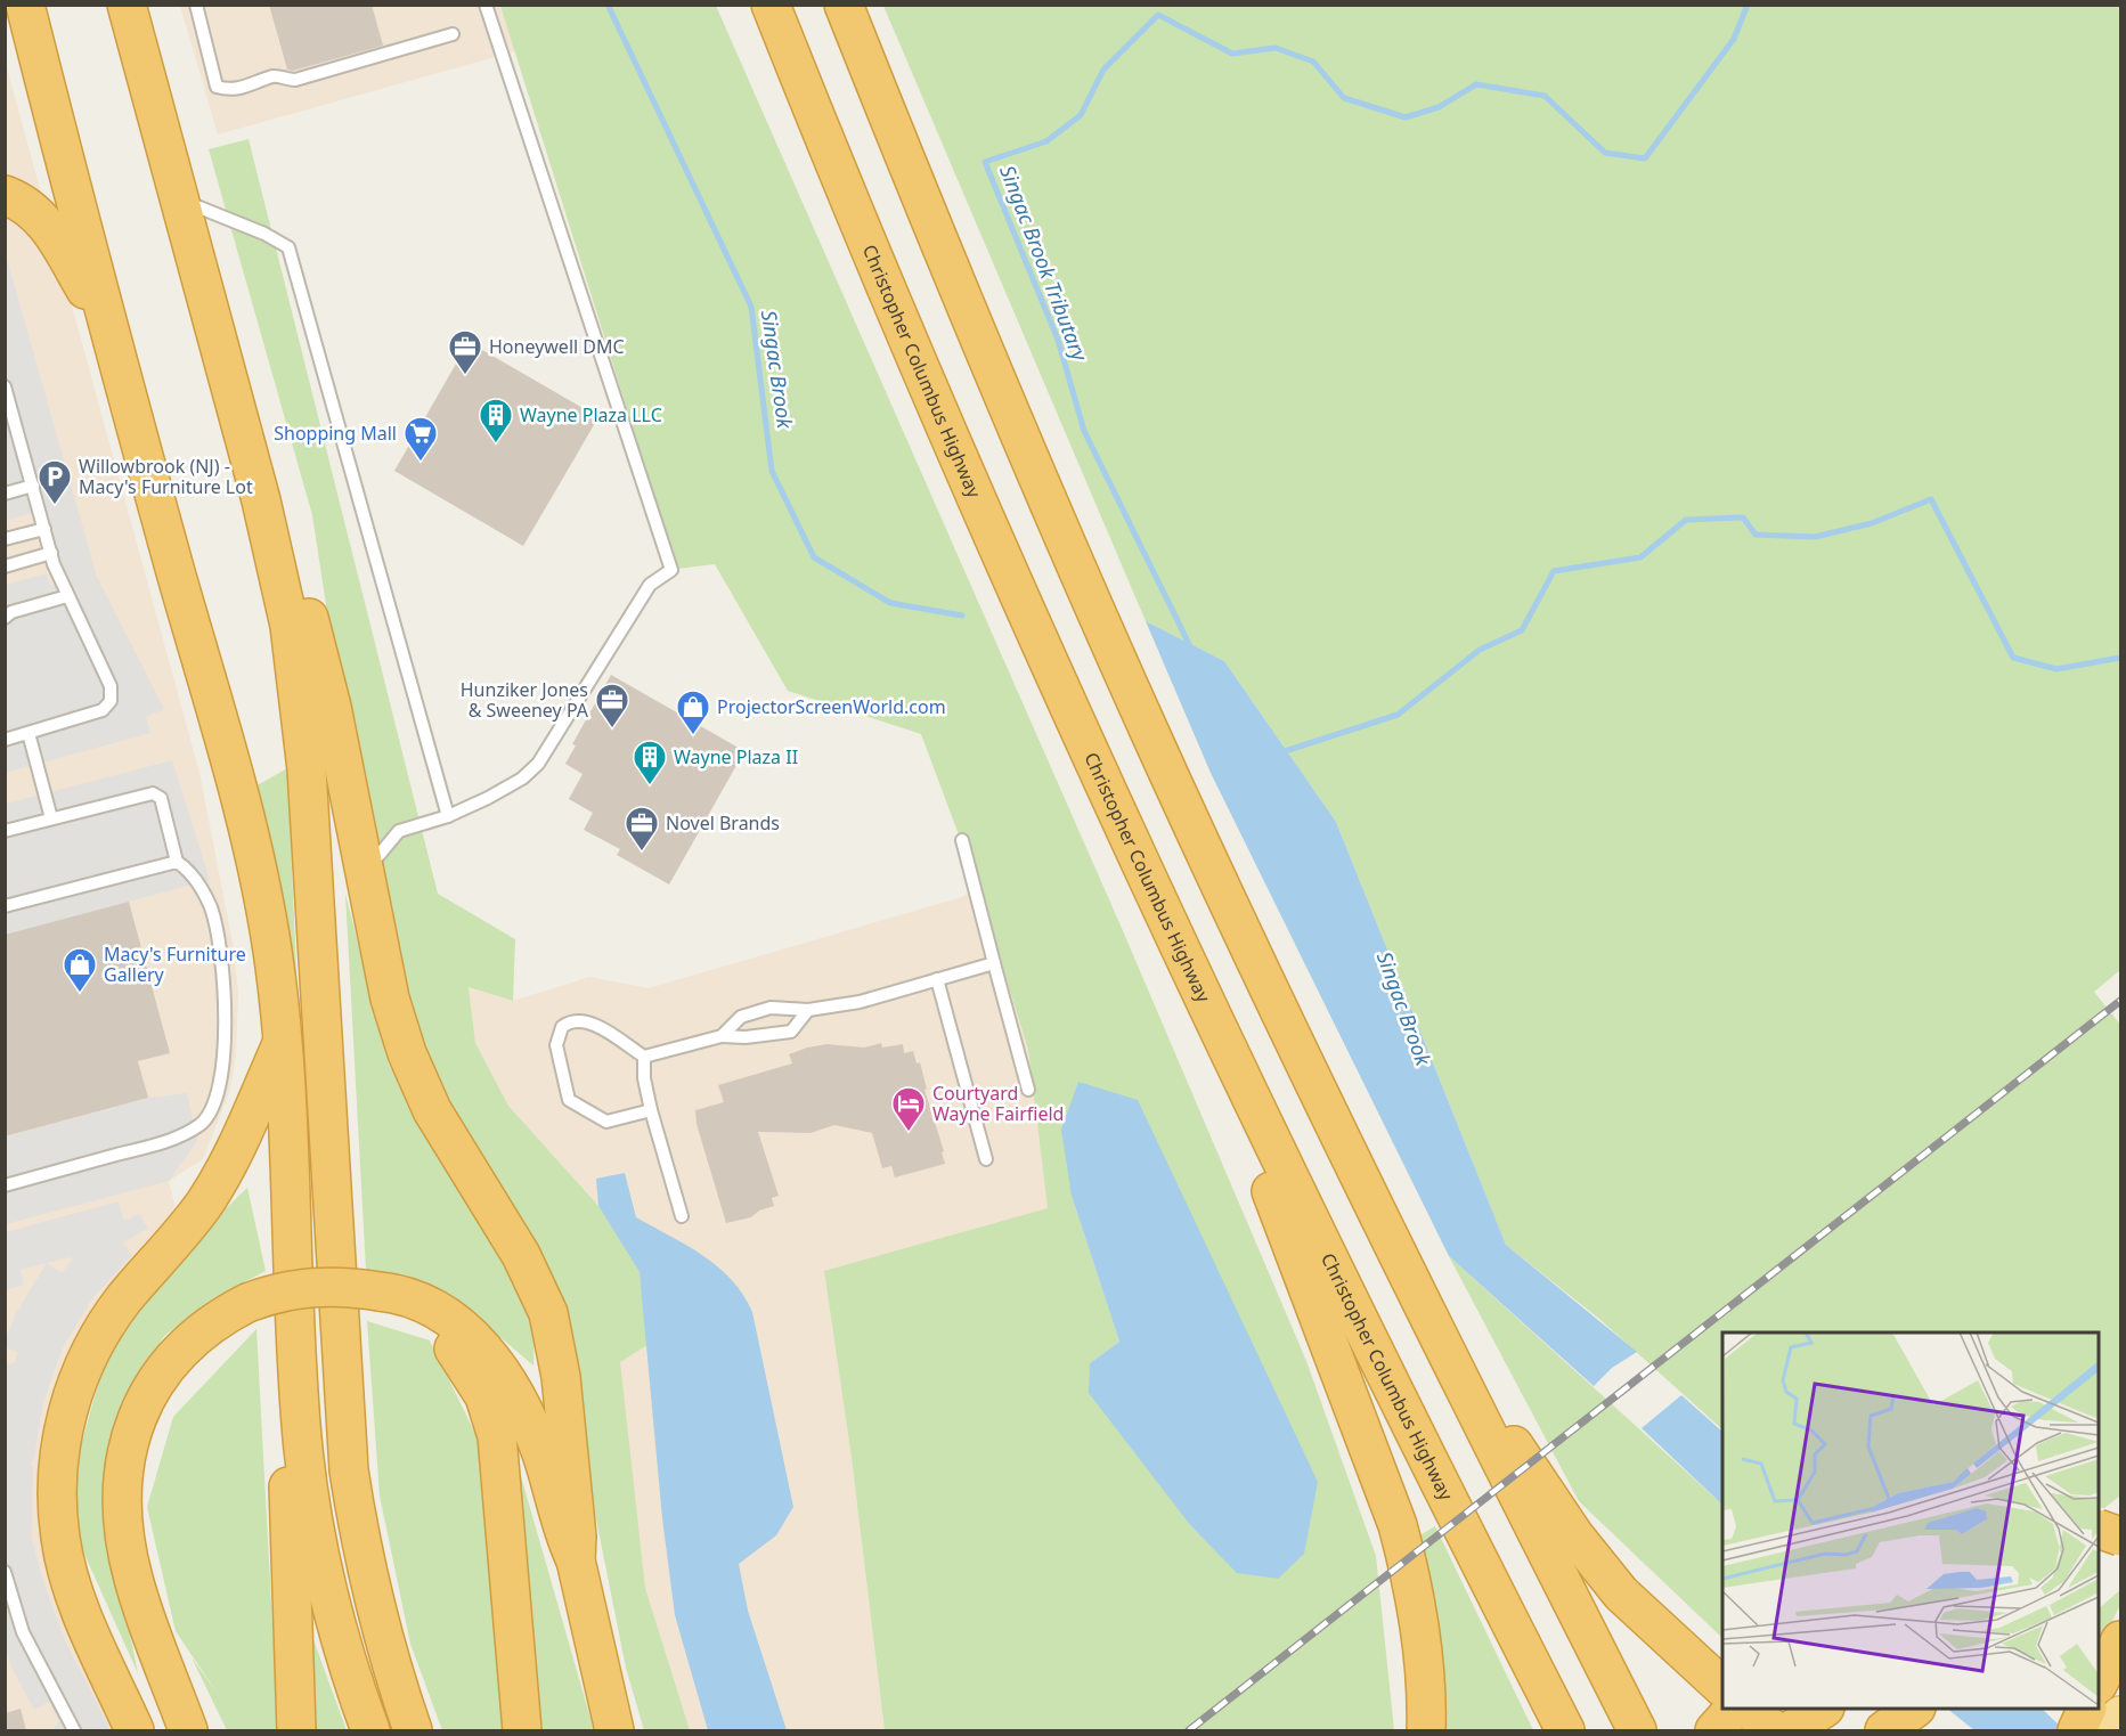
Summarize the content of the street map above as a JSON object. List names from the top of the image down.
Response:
{
  "streets": {
    "highway": ["Christopher Columbus Highway"]
  },
  "water": ["Singac Brook Tributary", "Singac Brook"],
  "places": {
    "office": ["Honeywell DMC", "Hunziker Jones & Sweeney PA", "Novel Brands"],
    "building": ["Wayne Plaza LLC", "Wayne Plaza II"],
    "supermarket": ["Shopping Mall"],
    "parking": ["Willowbrook (NJ) - Macy's Furniture Lot"],
    "shop": ["ProjectorScreenWorld.com", "Macy's Furniture Gallery"],
    "hotel": ["Courtyard Wayne Fairfield"]
  }
}
